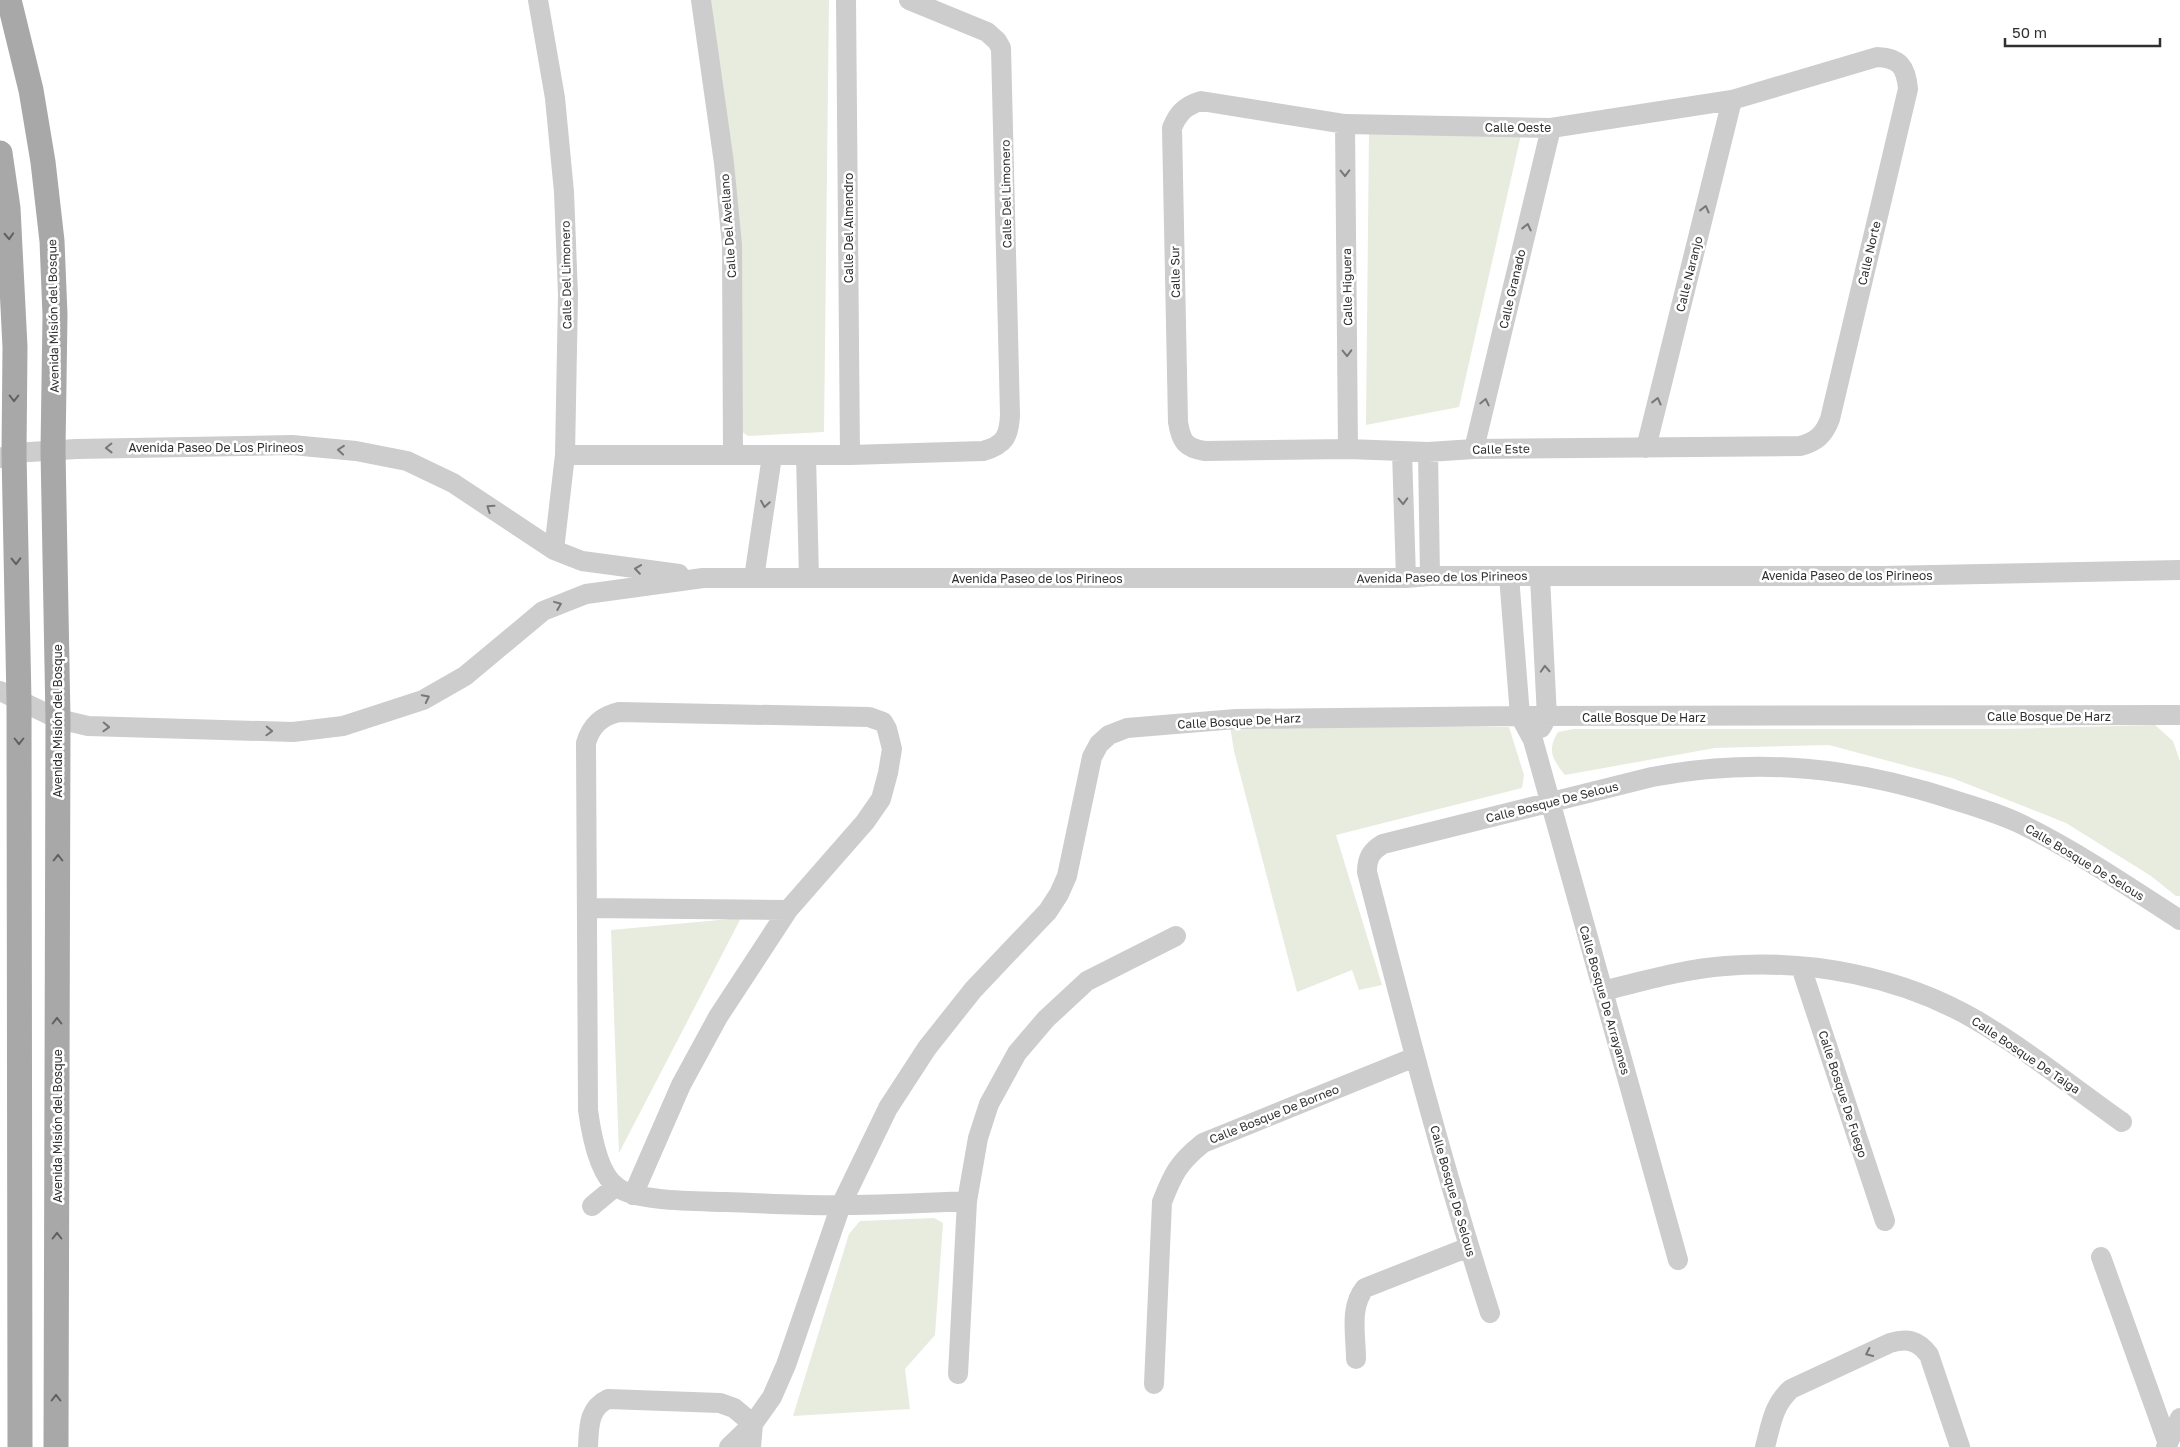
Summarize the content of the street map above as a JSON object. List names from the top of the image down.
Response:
{
  "streets": {
    "main road": ["Avenida Misión del Bosque"],
    "street": [
      "Calle Oeste",
      "Calle Del Limonero",
      "Calle Del Avellano",
      "Calle Del Almendro",
      "Calle Norte",
      "Calle Sur",
      "Calle Naranjo",
      "Calle Higuera",
      "Calle Granado",
      "Avenida Paseo De Los Pirineos",
      "Calle Este",
      "Avenida Paseo de los Pirineos",
      "Calle Bosque De Harz",
      "Calle Bosque De Selous",
      "Calle Bosque De Arrayanes",
      "Calle Bosque De Taiga",
      "Calle Bosque De Fuego",
      "Calle Bosque De Borneo"
    ]
  },
  "crossings": [
    ["Calle Oeste", "Calle Norte"],
    ["Calle Oeste", "Calle Sur"],
    ["Calle Oeste", "Calle Naranjo"],
    ["Calle Oeste", "Calle Higuera"],
    ["Calle Oeste", "Calle Granado"],
    ["Calle Del Limonero", "Calle Del Almendro"],
    ["Calle Del Limonero", "Avenida Paseo De Los Pirineos"],
    ["Calle Norte", "Calle Este"],
    ["Calle Sur", "Calle Este"],
    ["Calle Naranjo", "Calle Este"],
    ["Calle Higuera", "Calle Este"],
    ["Calle Granado", "Calle Este"],
    ["Avenida Misión del Bosque", "Avenida Paseo De Los Pirineos"],
    ["Avenida Paseo De Los Pirineos", "Avenida Paseo de los Pirineos"],
    ["Avenida Paseo de los Pirineos", "Calle Bosque De Arrayanes"],
    ["Calle Bosque De Harz", "Calle Bosque De Arrayanes"],
    ["Calle Bosque De Selous", "Calle Bosque De Arrayanes"],
    ["Calle Bosque De Selous", "Calle Bosque De Borneo"],
    ["Calle Bosque De Arrayanes", "Calle Bosque De Taiga"],
    ["Calle Bosque De Taiga", "Calle Bosque De Fuego"]
  ],
  "one_way": [
    "Calle Naranjo",
    "Calle Higuera",
    "Calle Granado",
    "Avenida Paseo De Los Pirineos"
  ],
  "scale_bar": "50 m"
}
